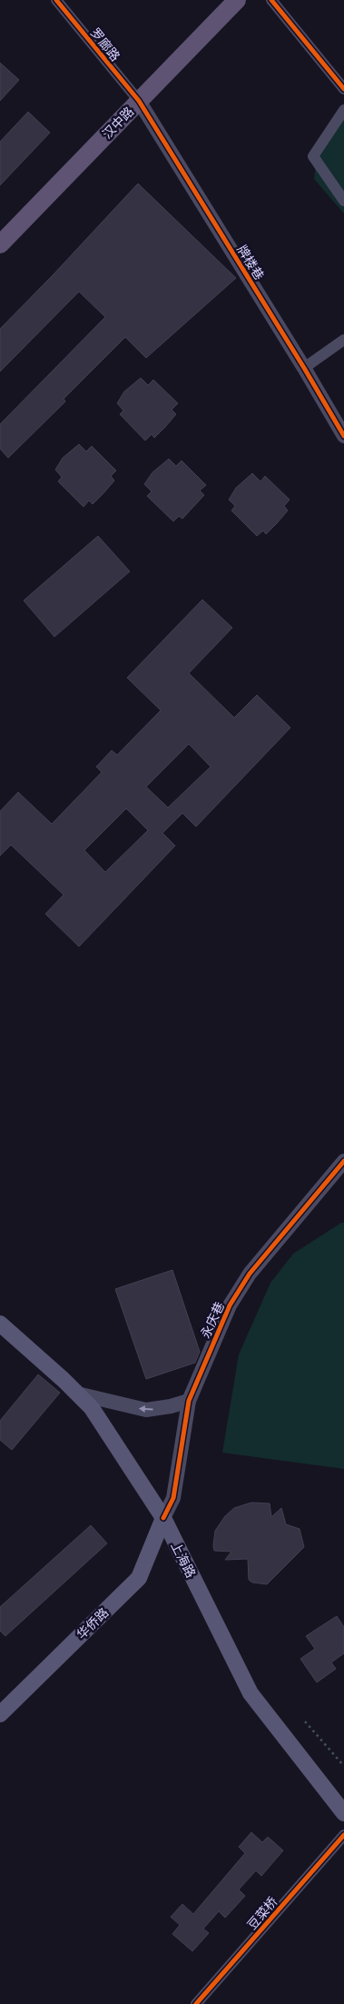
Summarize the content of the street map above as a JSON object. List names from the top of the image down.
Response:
{
  "streets": {
    "main road": ["汉中路", "上海路", "华侨路"],
    "street": [
      "罗廊路",
      "牌楼巷",
      "永庆巷",
      "豆菜桥"
    ]
  },
  "crossings": [
    ["罗廊路", "汉中路"],
    ["罗廊路", "牌楼巷"],
    ["汉中路", "牌楼巷"],
    ["永庆巷", "上海路"],
    ["永庆巷", "华侨路"],
    ["上海路", "华侨路"]
  ]
}
